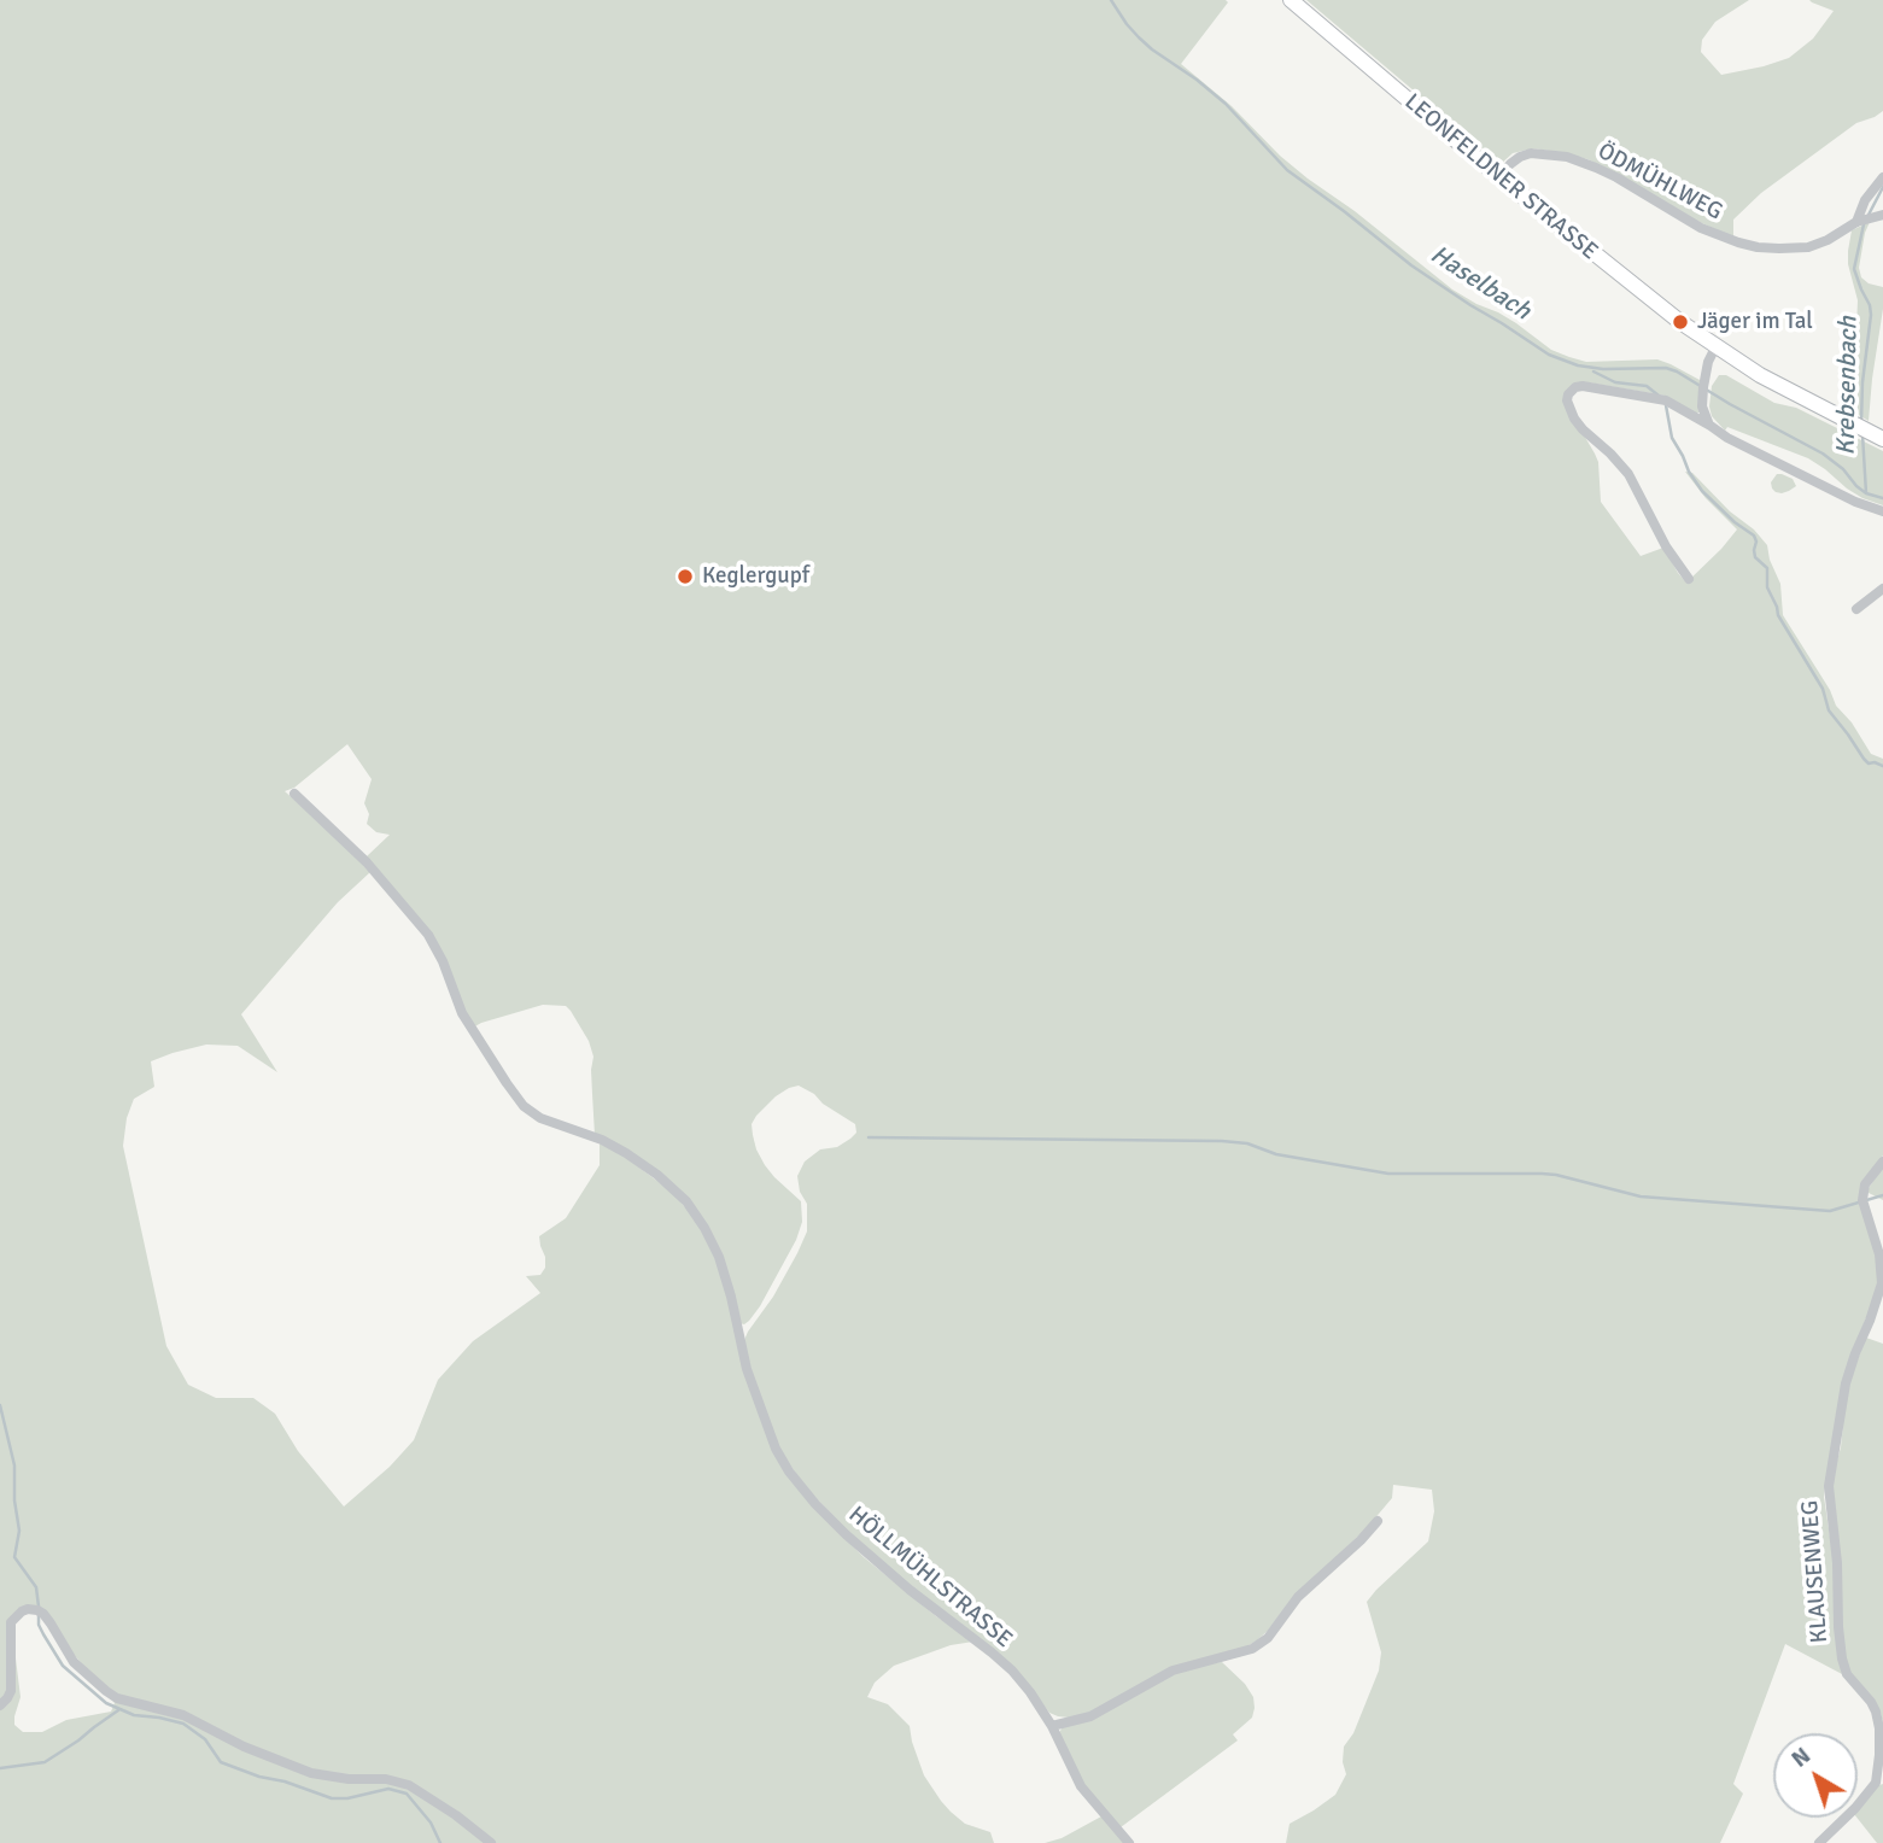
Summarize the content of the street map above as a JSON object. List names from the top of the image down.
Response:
{
  "streets": {
    "main road": ["LEONFELDNER STRASSE"],
    "street": ["ÖDMÜHLWEG", "KLAUSENWEG", "HÖLLMÜHLSTRASSE"]
  },
  "crossings": [
    ["LEONFELDNER STRASSE", "ÖDMÜHLWEG"]
  ],
  "water": ["Haselbach", "Krebsenbach"],
  "places": ["Jäger im Tal", "Keglergupf"],
  "north": "top left"
}
